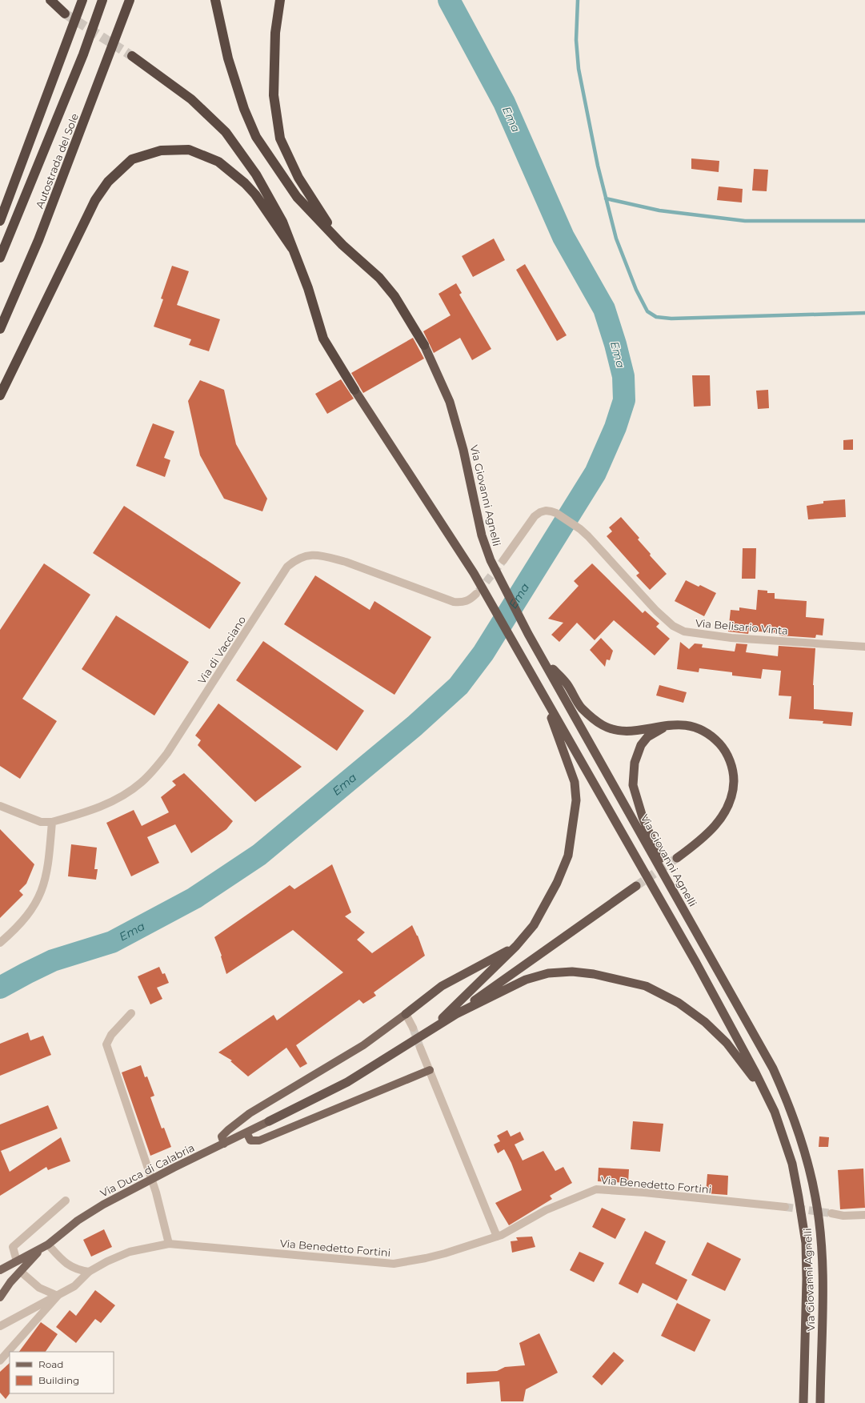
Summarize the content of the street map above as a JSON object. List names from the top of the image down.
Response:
{
  "streets": {
    "highway": ["Autostrada del Sole", "Via Giovanni Agnelli"],
    "main road": ["Via Duca di Calabria"],
    "street": ["Via Belisario Vinta", "Via di Vacciano", "Via Benedetto Fortini"]
  },
  "water": ["Ema"],
  "legend": ["Road", "Building"]
}
